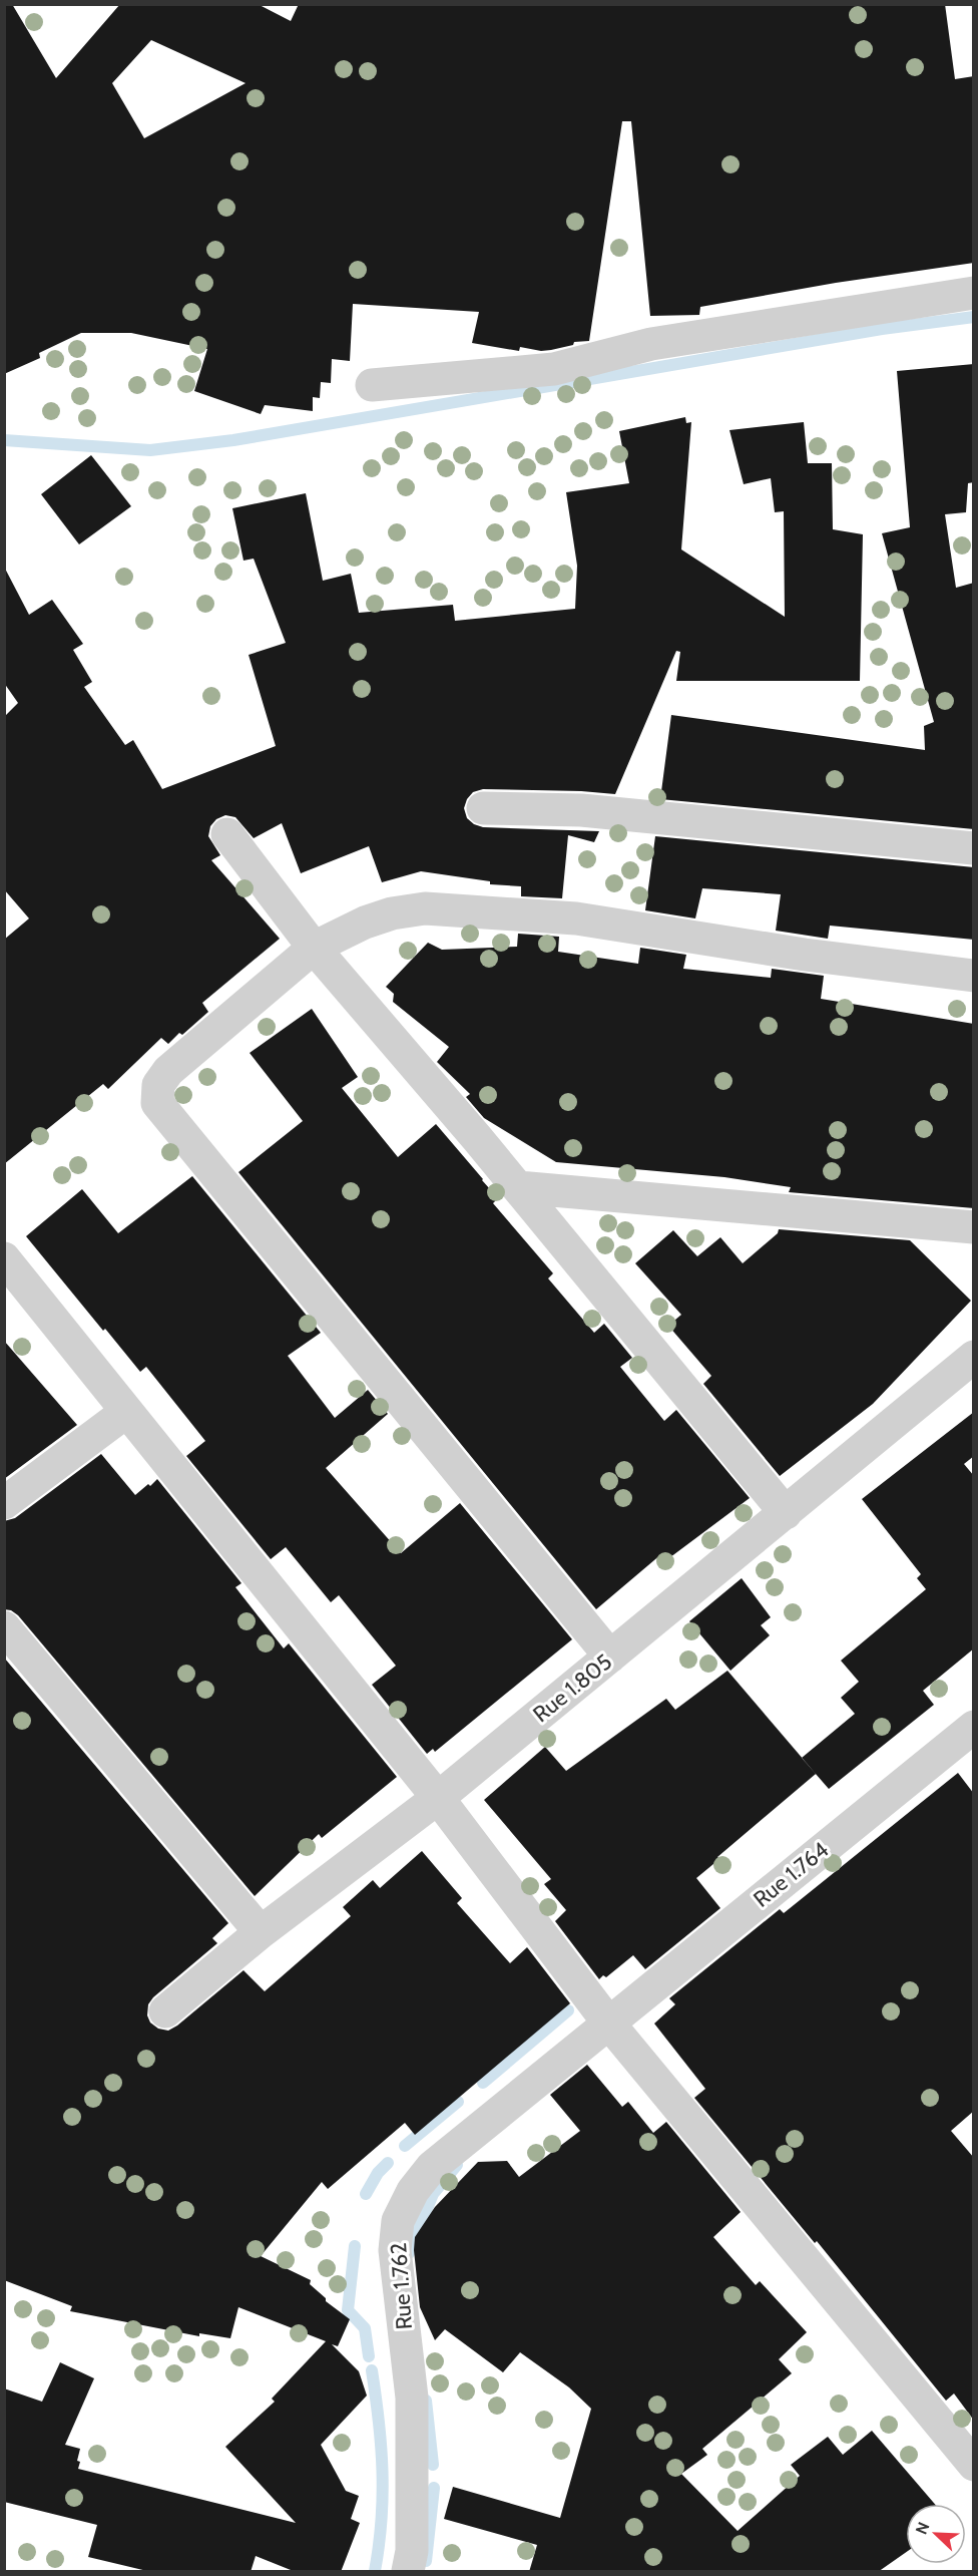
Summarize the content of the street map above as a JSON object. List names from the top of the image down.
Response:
{
  "streets": {
    "street": ["Rue 1.805", "Rue 1.764", "Rue 1.762"]
  },
  "crossings": [
    ["Rue 1.764", "Rue 1.762"]
  ],
  "north": "top left"
}
